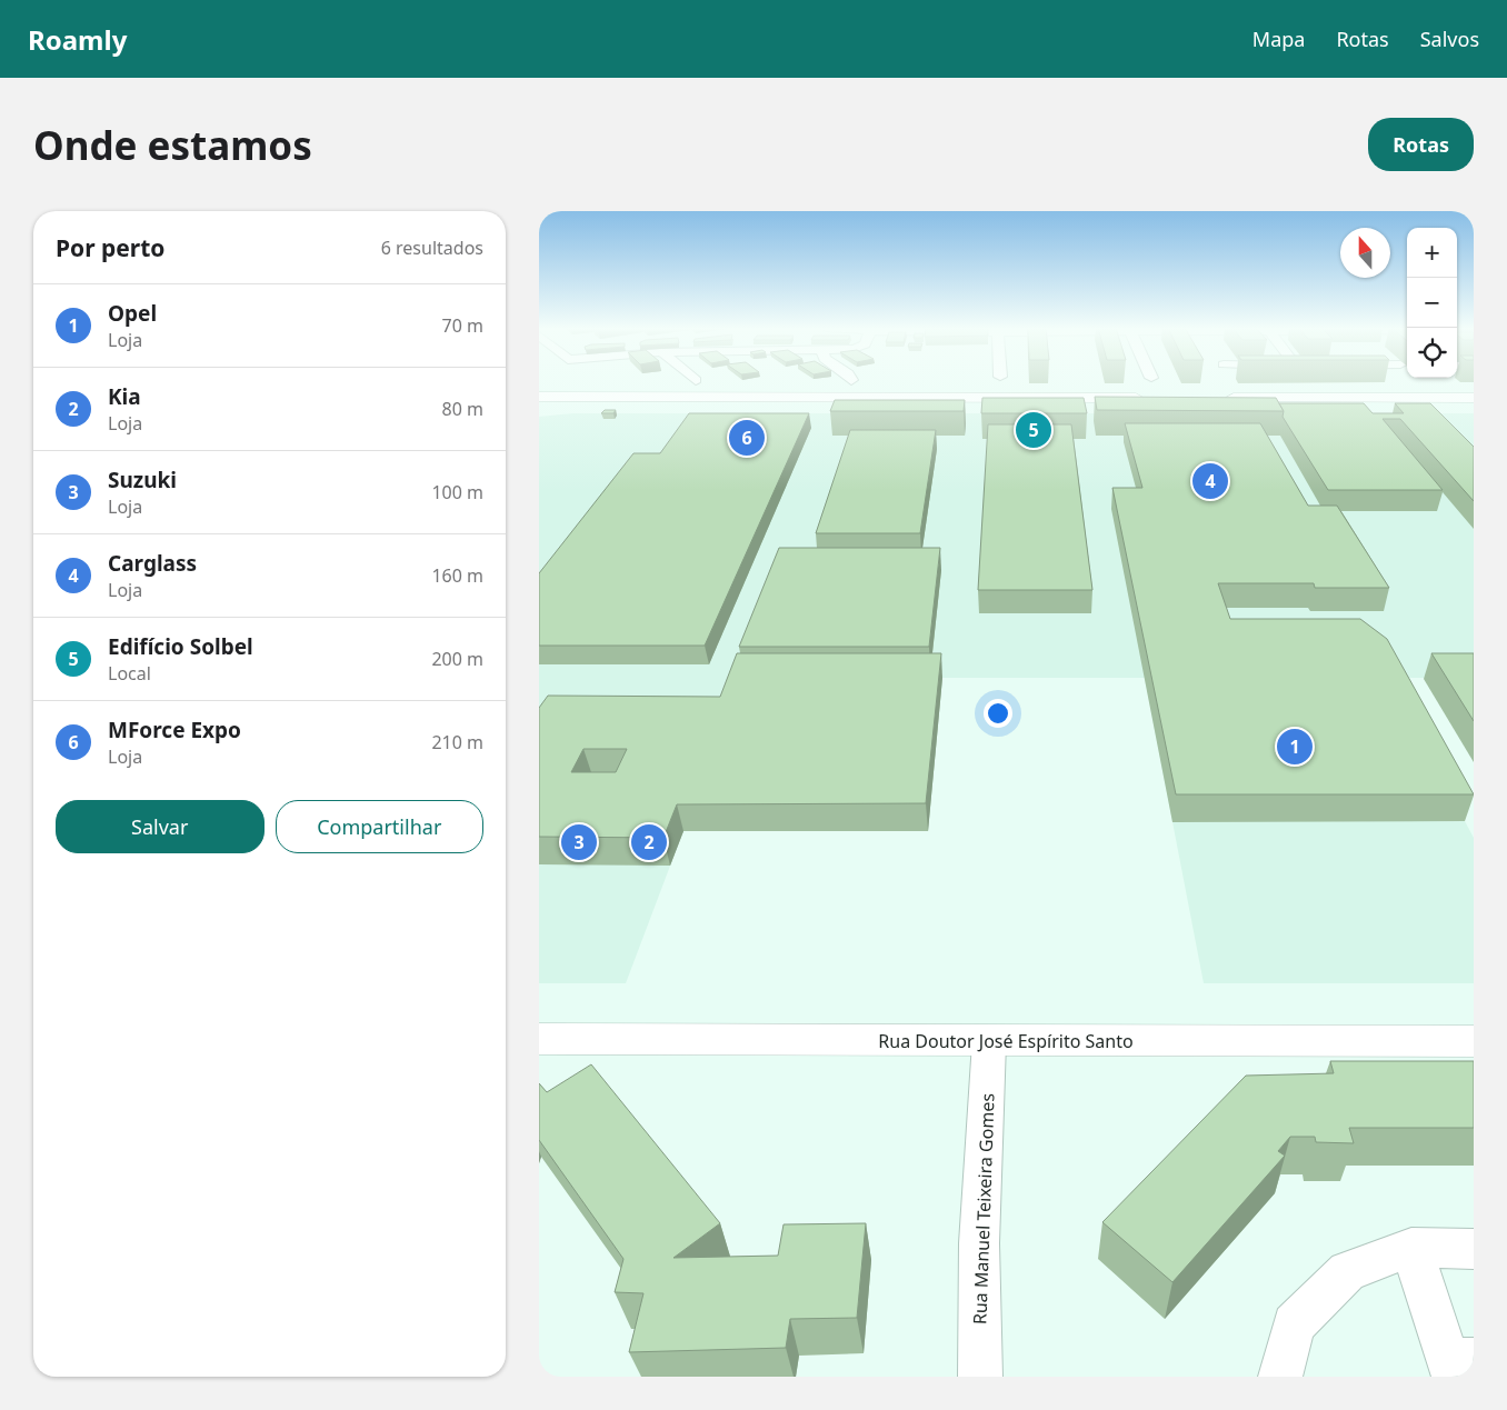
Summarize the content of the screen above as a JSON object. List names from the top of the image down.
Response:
{
  "streets": {
    "main road": ["Rua Doutor José Espírito Santo"],
    "street": ["Rua Manuel Teixeira Gomes"]
  },
  "crossings": [
    ["Rua Doutor José Espírito Santo", "Rua Manuel Teixeira Gomes"]
  ],
  "north": "top",
  "page": {
    "header": "Roamly",
    "nav": ["Mapa", "Rotas", "Salvos"],
    "buttons": [
      "Rotas",
      ["Salvar", "Compartilhar"]
    ],
    "title": "Onde estamos",
    "heading": ["Por perto", "6 resultados"],
    "map_buttons": ["+", "−"],
    "list": [
      {
        "mark": "1",
        "name": "Opel",
        "note": "Loja",
        "value": "70 m"
      },
      {
        "mark": "2",
        "name": "Kia",
        "note": "Loja",
        "value": "80 m"
      },
      {
        "mark": "3",
        "name": "Suzuki",
        "note": "Loja",
        "value": "100 m"
      },
      {
        "mark": "4",
        "name": "Carglass",
        "note": "Loja",
        "value": "160 m"
      },
      {
        "mark": "5",
        "name": "Edifício Solbel",
        "note": "Local",
        "value": "200 m"
      },
      {
        "mark": "6",
        "name": "MForce Expo",
        "note": "Loja",
        "value": "210 m"
      }
    ],
    "pins": [
      "5",
      "6",
      "4",
      "1",
      "2",
      "3"
    ]
  }
}
